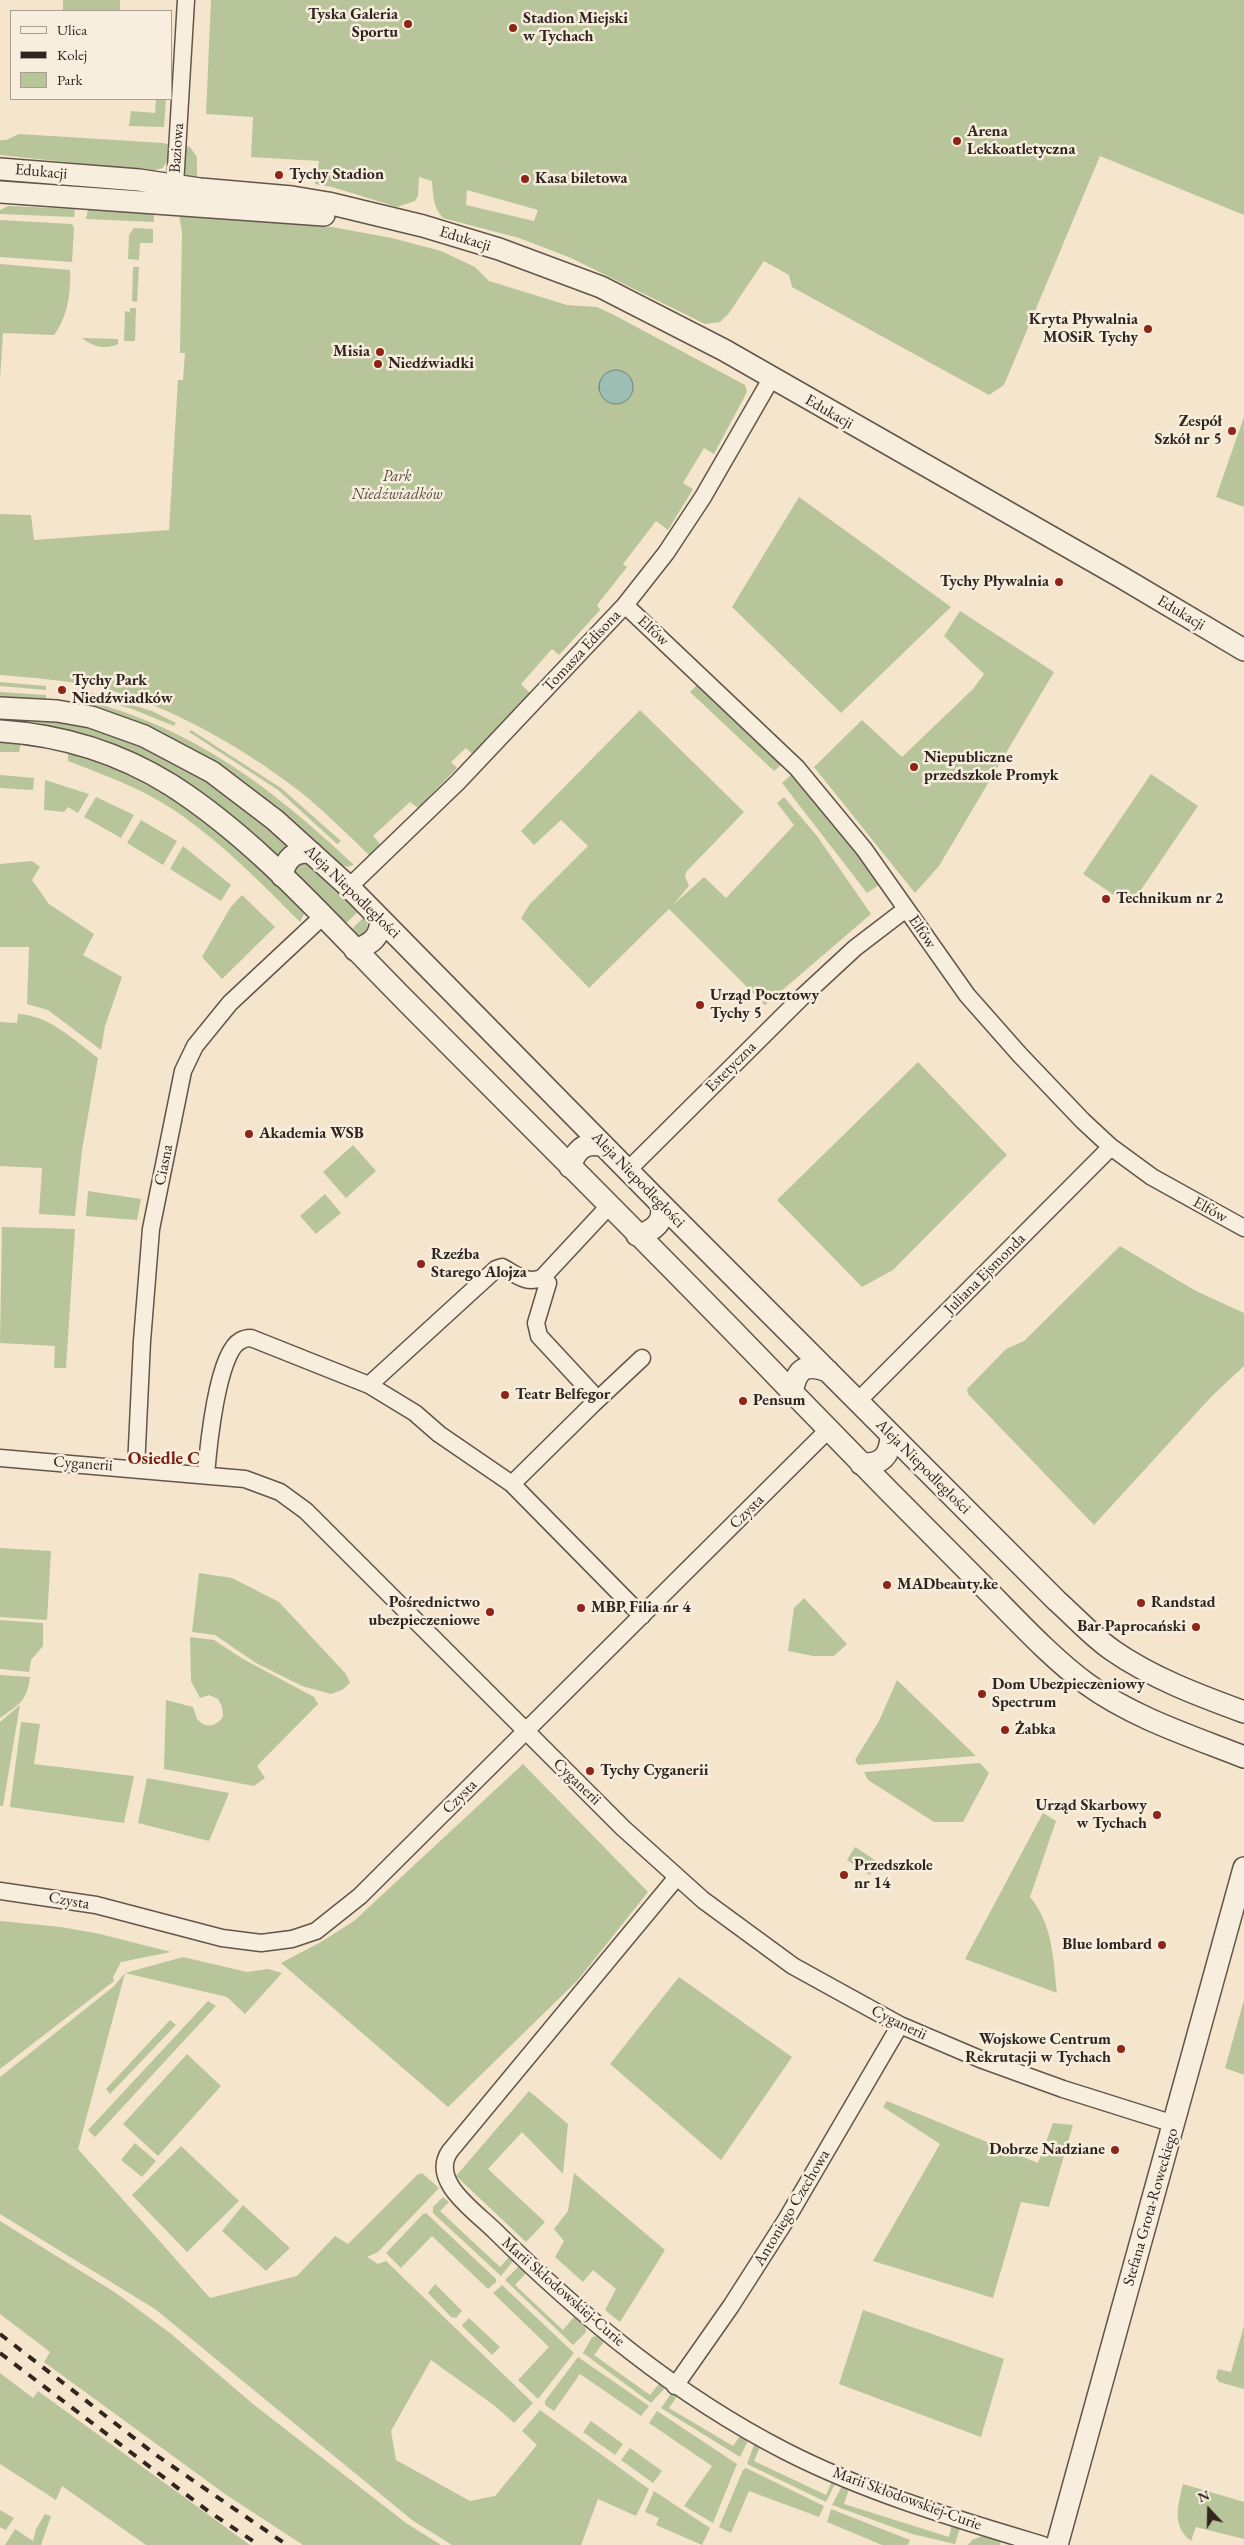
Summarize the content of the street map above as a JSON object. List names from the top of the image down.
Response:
{
  "streets": {
    "street": [
      "Baziowa",
      "Edukacji",
      "Elfów",
      "Tomasza Edisona",
      "Aleja Niepodległości",
      "Estetyczna",
      "Ciasna",
      "Juliana Ejsmonda",
      "Cyganerii",
      "Czysta",
      "Stefana Grota-Roweckiego",
      "Antoniego Czechowa",
      "Marii Skłodowskiej-Curie"
    ]
  },
  "crossings": [
    ["Baziowa", "Edukacji"],
    ["Edukacji", "Tomasza Edisona"],
    ["Elfów", "Tomasza Edisona"],
    ["Elfów", "Estetyczna"],
    ["Elfów", "Juliana Ejsmonda"],
    ["Tomasza Edisona", "Aleja Niepodległości"],
    ["Aleja Niepodległości", "Estetyczna"],
    ["Aleja Niepodległości", "Juliana Ejsmonda"],
    ["Ciasna", "Cyganerii"],
    ["Cyganerii", "Czysta"],
    ["Cyganerii", "Stefana Grota-Roweckiego"],
    ["Cyganerii", "Antoniego Czechowa"],
    ["Cyganerii", "Marii Skłodowskiej-Curie"],
    ["Antoniego Czechowa", "Marii Skłodowskiej-Curie"]
  ],
  "districts": ["Osiedle C"],
  "parks": ["Park Niedźwiadków"],
  "places": [
    "Tyska Galeria Sportu",
    "Stadion Miejski w Tychach",
    "Arena Lekkoatletyczna",
    "Tychy Stadion",
    "Kasa biletowa",
    "Kryta Pływalnia MOSiR Tychy",
    "Misia",
    "Niedźwiadki",
    "Zespół Szkół nr 5",
    "Tychy Pływalnia",
    "Tychy Park Niedźwiadków",
    "Niepubliczne przedszkole Promyk",
    "Technikum nr 2",
    "Urząd Pocztowy Tychy 5",
    "Akademia WSB",
    "Rzeźba Starego Alojza",
    "Teatr Belfegor",
    "Pensum",
    "MADbeauty.ke",
    "Randstad",
    "MBP Filia nr 4",
    "Pośrednictwo ubezpieczeniowe",
    "Bar Paprocański",
    "Dom Ubezpieczeniowy Spectrum",
    "Żabka",
    "Tychy Cyganerii",
    "Urząd Skarbowy w Tychach",
    "Przedszkole nr 14",
    "Blue lombard",
    "Wojskowe Centrum Rekrutacji w Tychach",
    "Dobrze Nadziane"
  ],
  "legend": ["Ulica", "Kolej", "Park"],
  "north": "top"
}
